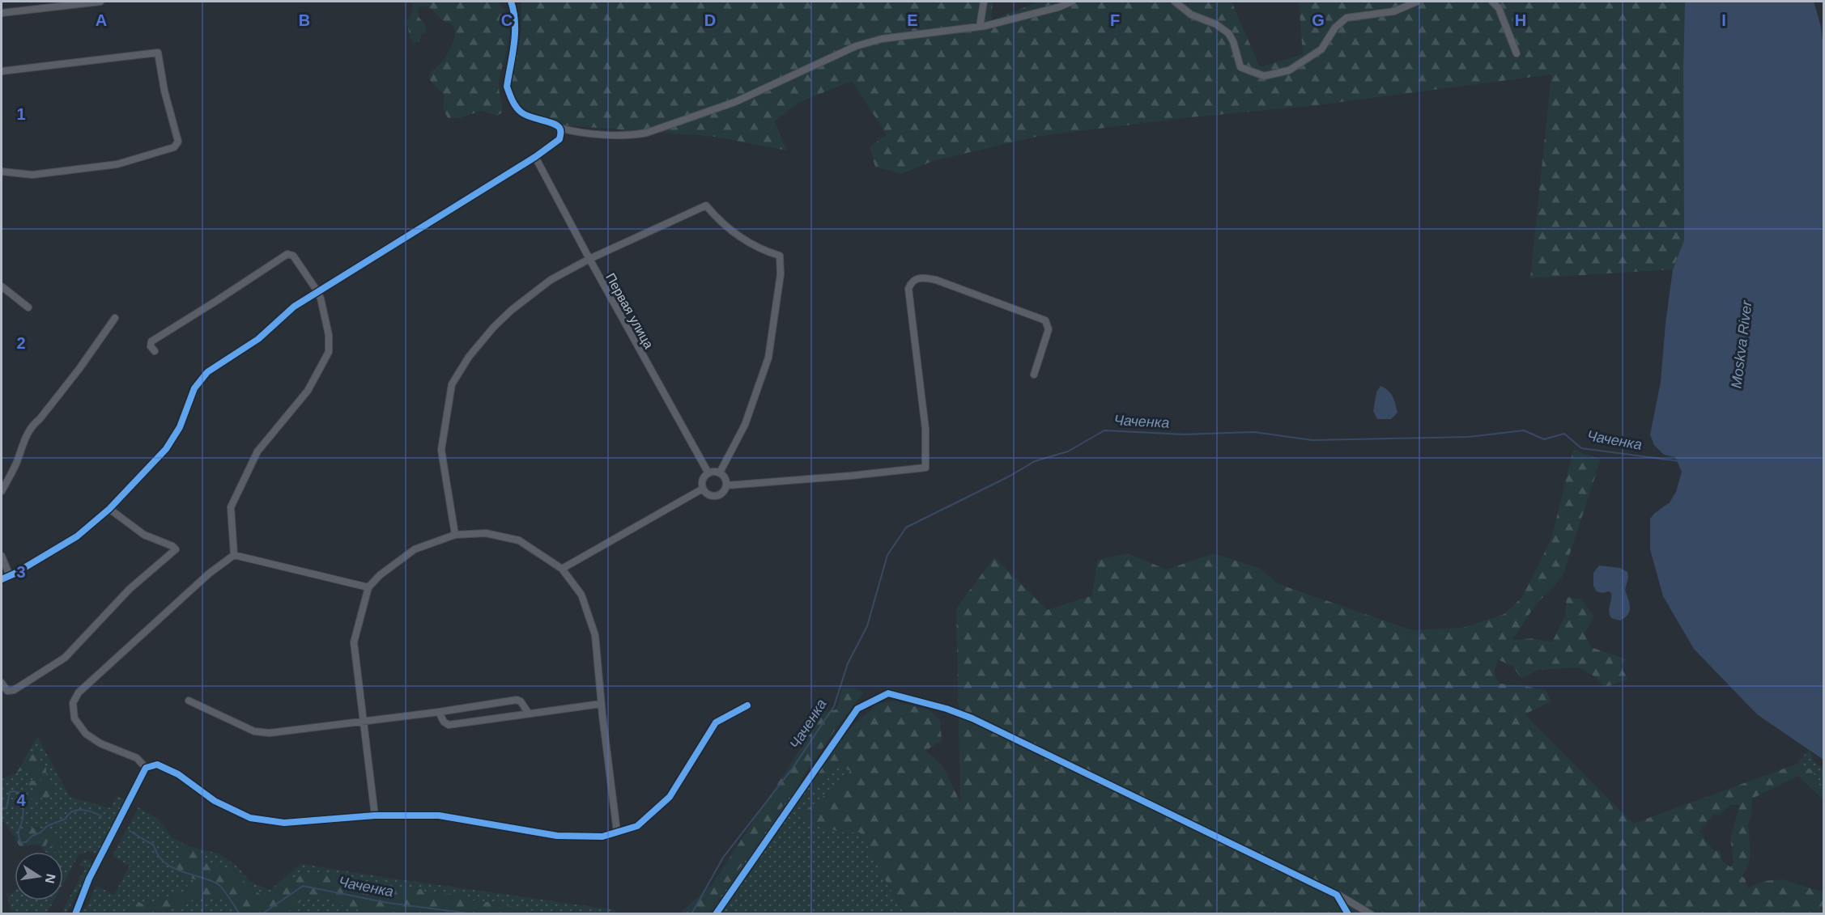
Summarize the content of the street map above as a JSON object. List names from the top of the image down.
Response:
{
  "streets": {
    "street": ["Первая улица"]
  },
  "water": ["Moskva River", "Чаченка"],
  "north": "right",
  "grid": {
    "columns": [
      "A",
      "B",
      "C",
      "D",
      "E",
      "F",
      "G",
      "H",
      "I"
    ],
    "rows": [
      "1",
      "2",
      "3",
      "4"
    ]
  }
}
